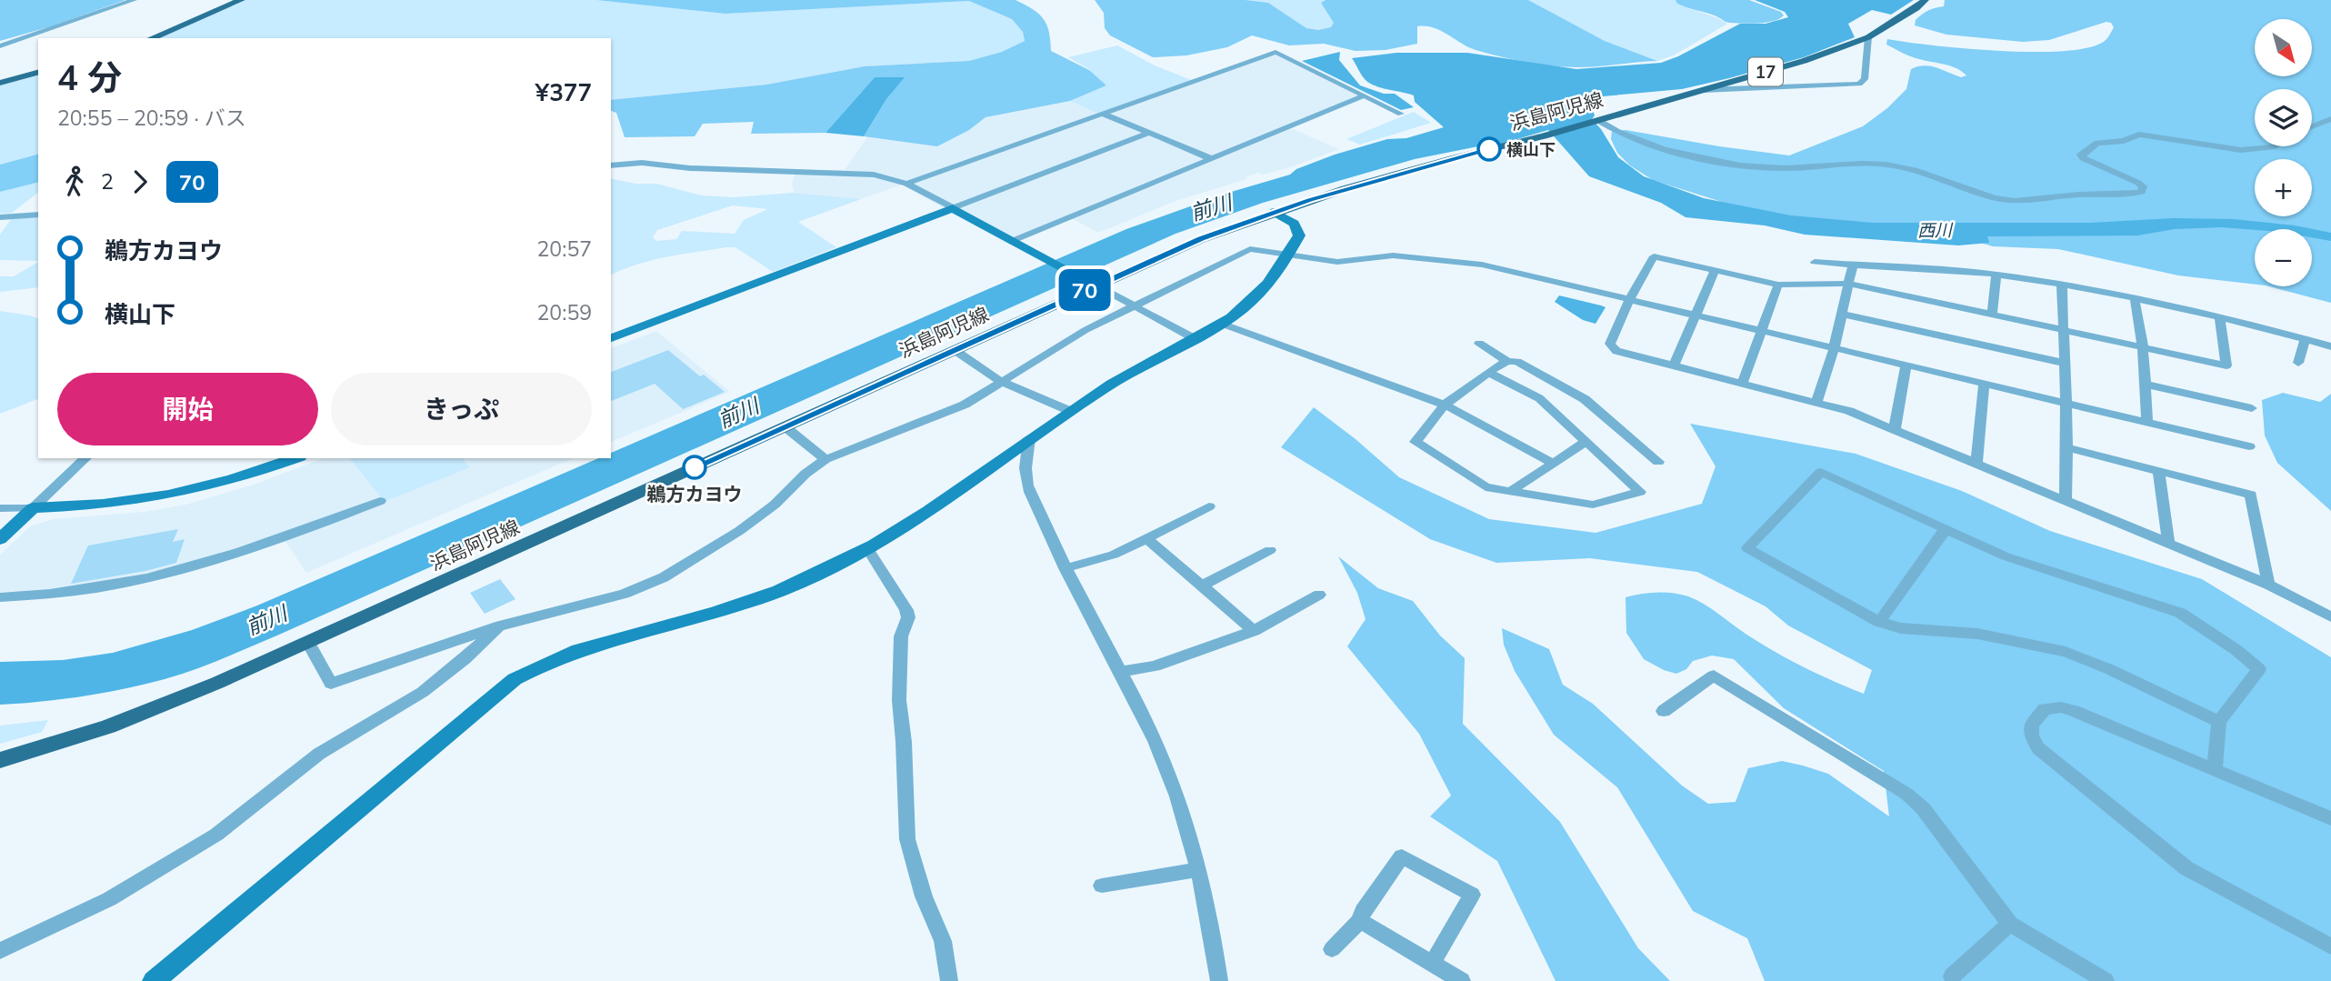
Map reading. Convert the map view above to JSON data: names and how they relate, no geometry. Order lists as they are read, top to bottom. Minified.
{"streets":{"main road":["17","浜島阿児線"]},"water":["前川","西川"],"places":["横山下","鵜方カヨウ"],"lines":["bus line 70"],"north":"bottom right","page":{"on_map":"70","map_buttons":["+","−"],"heading":["4 分","20:55 – 20:59 · バス","¥377"],"legs":["2","70"],"list":[{"name":"鵜方カヨウ","value":"20:57"},{"name":"横山下","value":"20:59"}],"buttons":["開始","きっぷ"]}}
